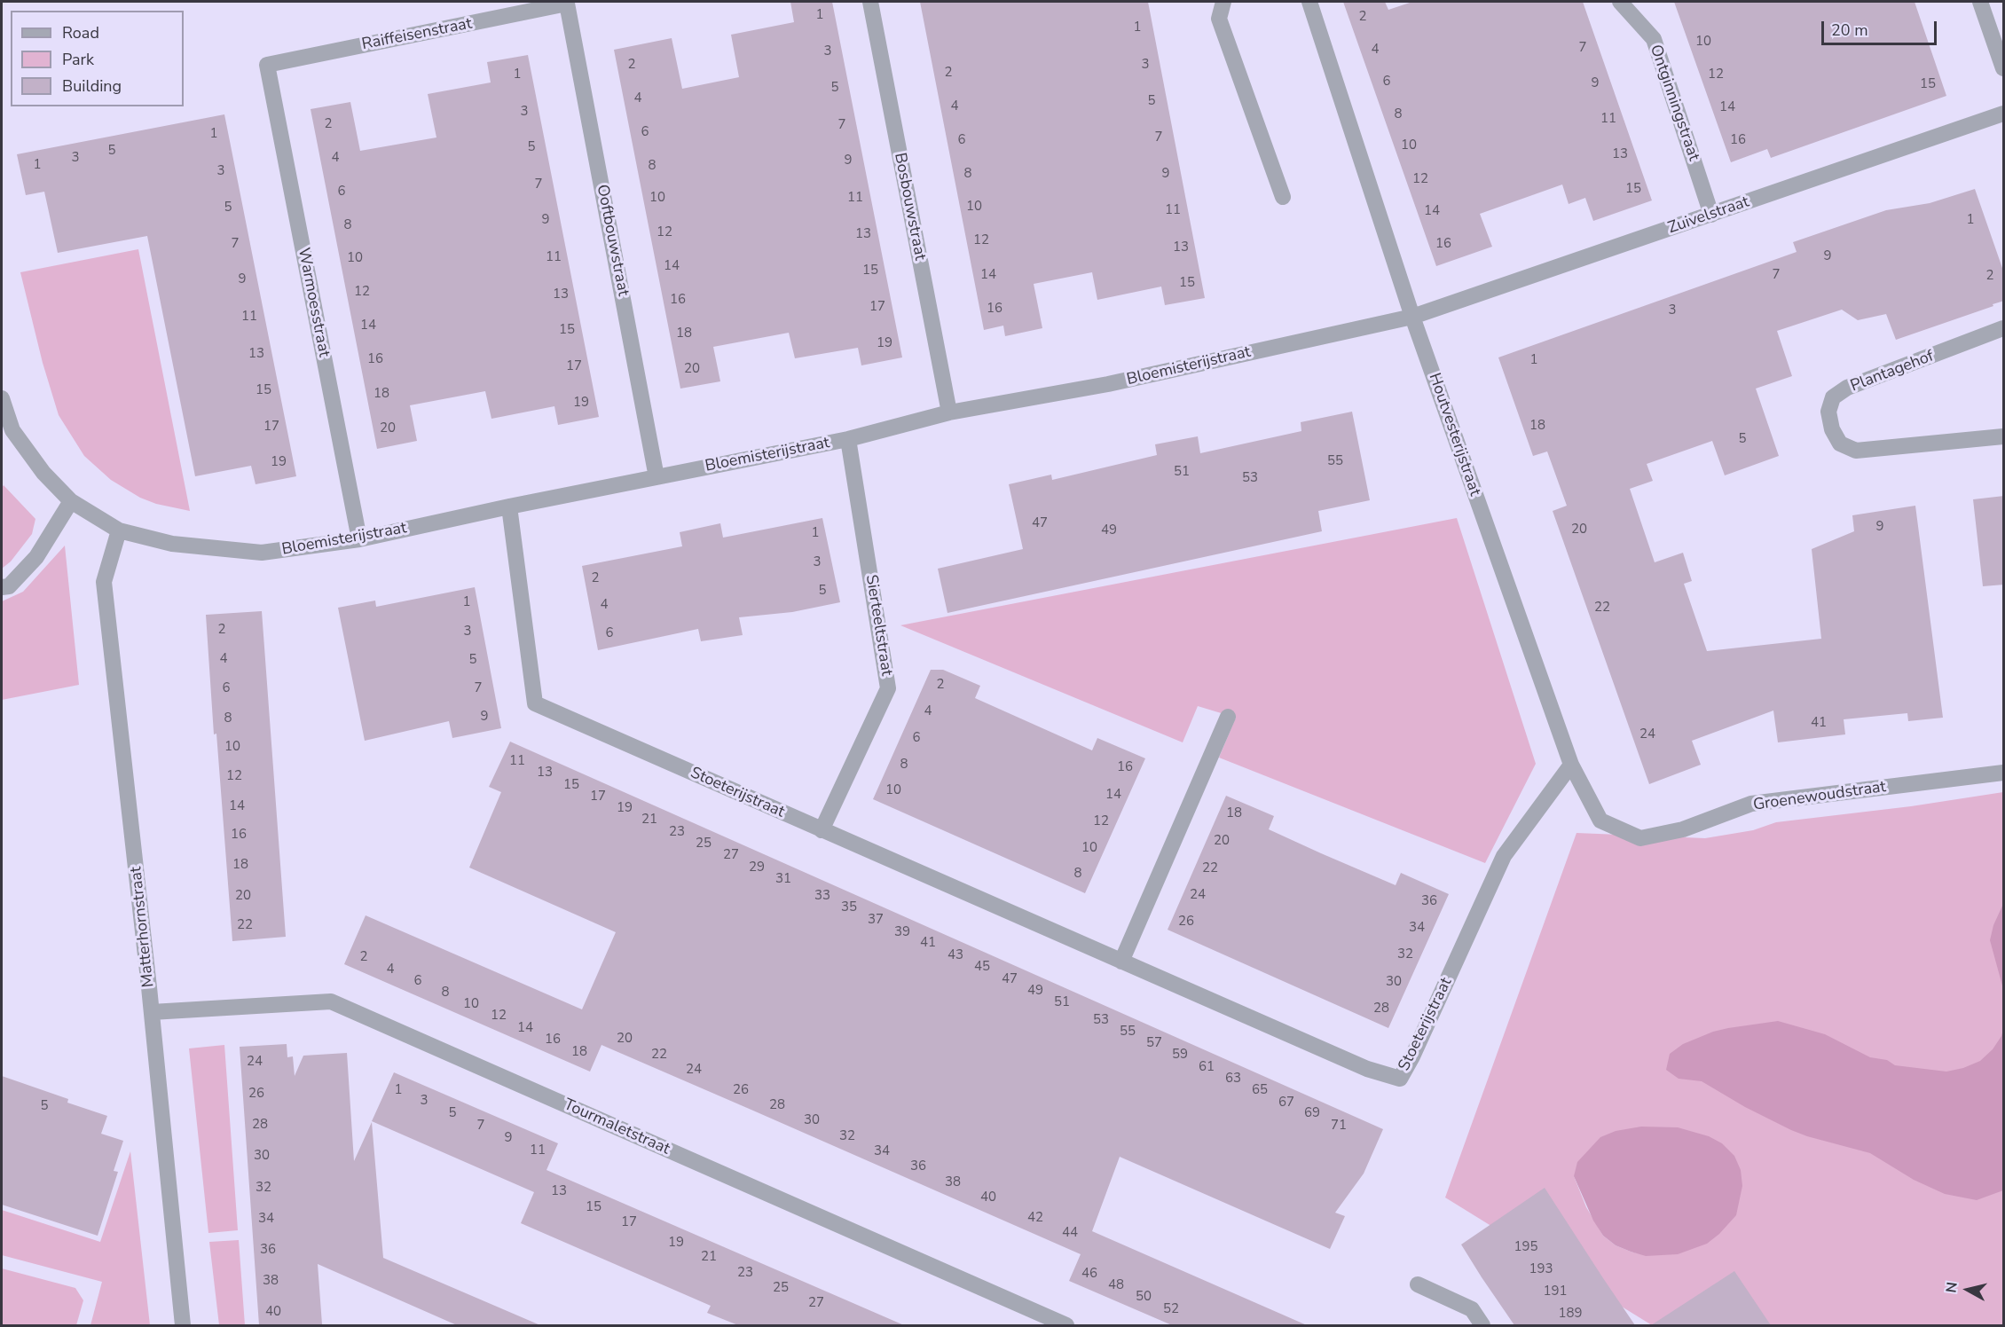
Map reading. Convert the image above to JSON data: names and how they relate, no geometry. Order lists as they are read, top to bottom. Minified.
{"streets":{"street":["Raiffeisenstraat","Ontginningstraat","Bosbouwstraat","Zuivelstraat","Ooftbouwstraat","Warmoesstraat","Bloemisterijstraat","Plantagehof","Houtvesterijstraat","Sierteeltstraat","Stoeterijstraat","Groenewoudstraat","Matterhornstraat","Tourmaletstraat"]},"crossings":[["Raiffeisenstraat","Ooftbouwstraat"],["Raiffeisenstraat","Warmoesstraat"],["Ontginningstraat","Zuivelstraat"],["Bosbouwstraat","Bloemisterijstraat"],["Zuivelstraat","Bloemisterijstraat"],["Zuivelstraat","Houtvesterijstraat"],["Ooftbouwstraat","Bloemisterijstraat"],["Warmoesstraat","Bloemisterijstraat"],["Bloemisterijstraat","Houtvesterijstraat"],["Bloemisterijstraat","Sierteeltstraat"],["Bloemisterijstraat","Stoeterijstraat"],["Bloemisterijstraat","Matterhornstraat"],["Houtvesterijstraat","Stoeterijstraat"],["Houtvesterijstraat","Groenewoudstraat"],["Sierteeltstraat","Stoeterijstraat"],["Matterhornstraat","Tourmaletstraat"]],"house_numbers":["1","2","1","10","7","4","3","2","3","2","1","12","6","9","15","5","4","5","4","14","3","8","11","2","7","6","1","7","6","16","10","5","5","13","3","4","9","1","8","3","8","9","12","7","15","6","10","11","10","5","11","14","9","1","8","12","13","12","7","16","13","9","11","10","14","15","14","7","2","9","15","12","13","16","17","16","3","11","14","15","18","19","13","16","1","17","20","15","18","19","18","17","20","5","55","19","51","53","47","9","20","49","1","3","2","5","1","4","22","2","3","6","4","5","2","6","7","4","9","8","41","24","6","10","11","8","16","13","12","15","10","14","17","14","19","18","21","12","23","16","20","25","10","27","18","29","22","8","31","24","20","33","36","35","37","26","22","34","39","41","32","43","2","45","4","47","6","30","49","8","51","10","28","12","53","14","55","20","16","57","18","22","59","24","61","24","63","1","26","65","26","3","67","28","5","5","69","30","28","7","71","32","9","11","34","30","36","38","32","13","40","15","42","34","17","44","19","195","36","21","193","23","46","38","48","25","191","50","27","52","40","189"],"legend":["Road","Park","Building"],"scale_bar":"20 m","north":"left"}
